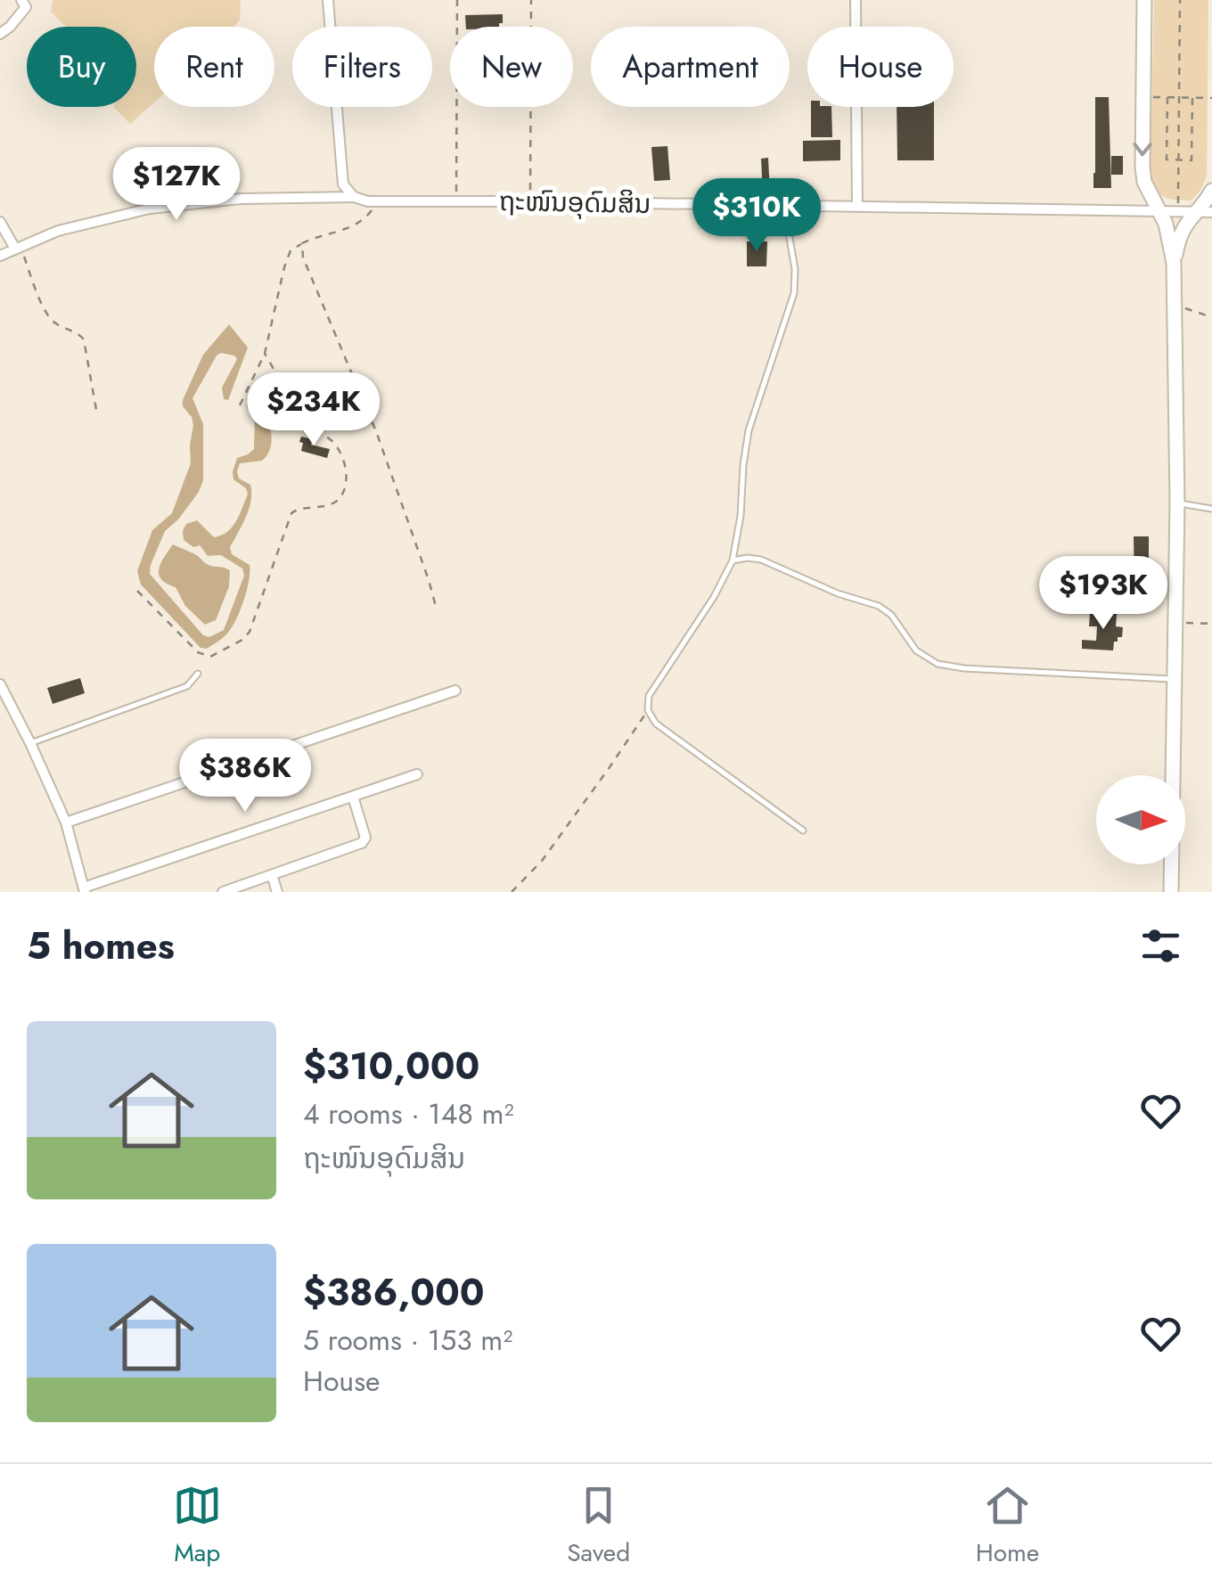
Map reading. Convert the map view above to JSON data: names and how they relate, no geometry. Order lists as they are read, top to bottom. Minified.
{"streets":{"street":["ຖະໜົນອຸດົມສິນ"]},"north":"right","page":{"chip":["Buy","Rent","Filters","New","Apartment","House"],"price":["$127K","$310K","$234K","$193K","$386K"],"heading":"5 homes","list":[{"name":"$310,000","note":"4 rooms · 148 m² · ຖະໜົນອຸດົມສິນ"},{"name":"$386,000","note":"5 rooms · 153 m² · House"}],"tabs":["Map","Saved","Home"]}}
